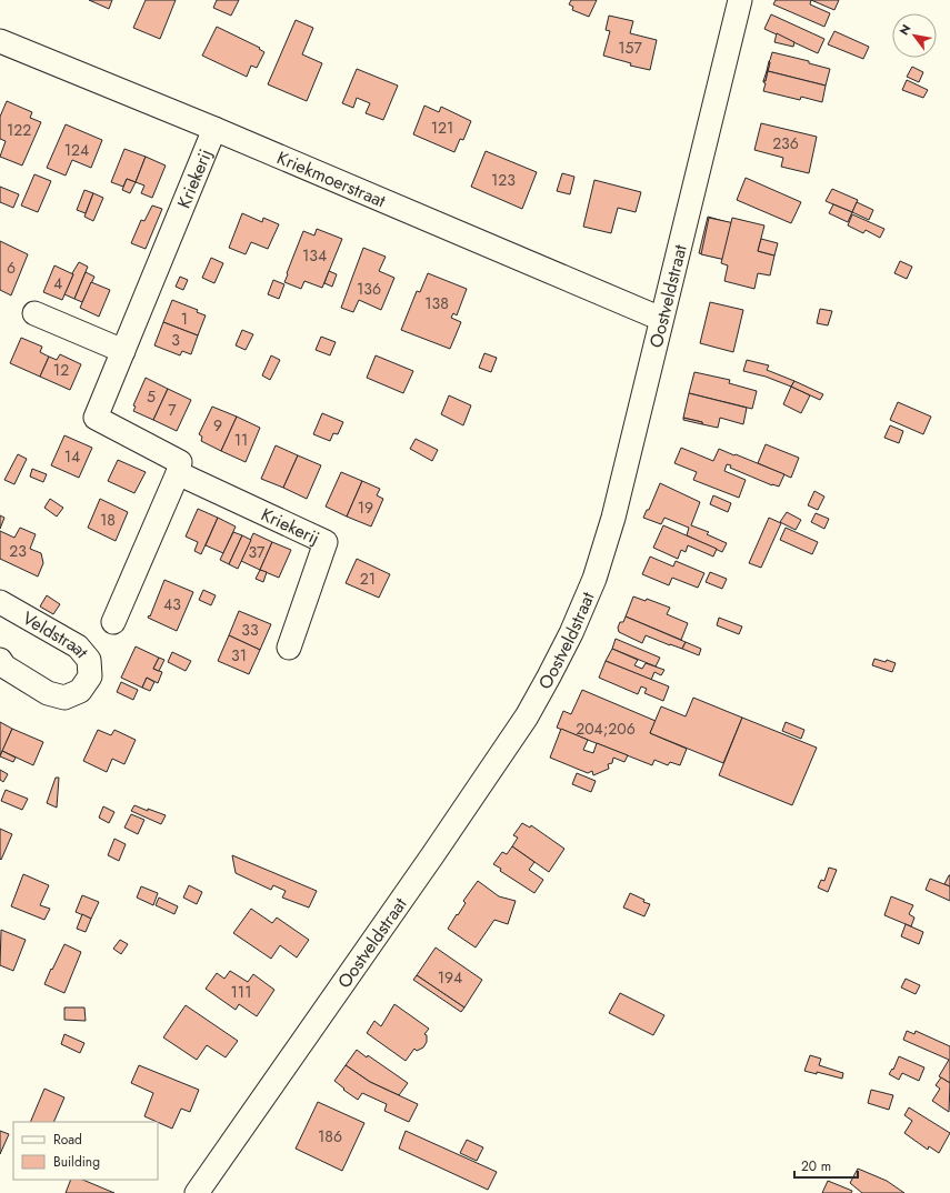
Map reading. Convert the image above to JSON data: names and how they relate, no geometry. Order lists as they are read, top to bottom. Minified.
{"streets":{"street":["Kriekerij","Kriekmoerstraat","Oostveldstraat","Veldstraat"]},"crossings":[["Kriekerij","Kriekmoerstraat"],["Kriekmoerstraat","Oostveldstraat"]],"house_numbers":["157","121","122","236","124","123","134","6","4","136","138","1","3","12","5","7","9","11","14","19","18","23","37","21","43","33","31","204;206","194","111","186"],"legend":["Road","Building"],"scale_bar":"20 m","north":"top left"}
